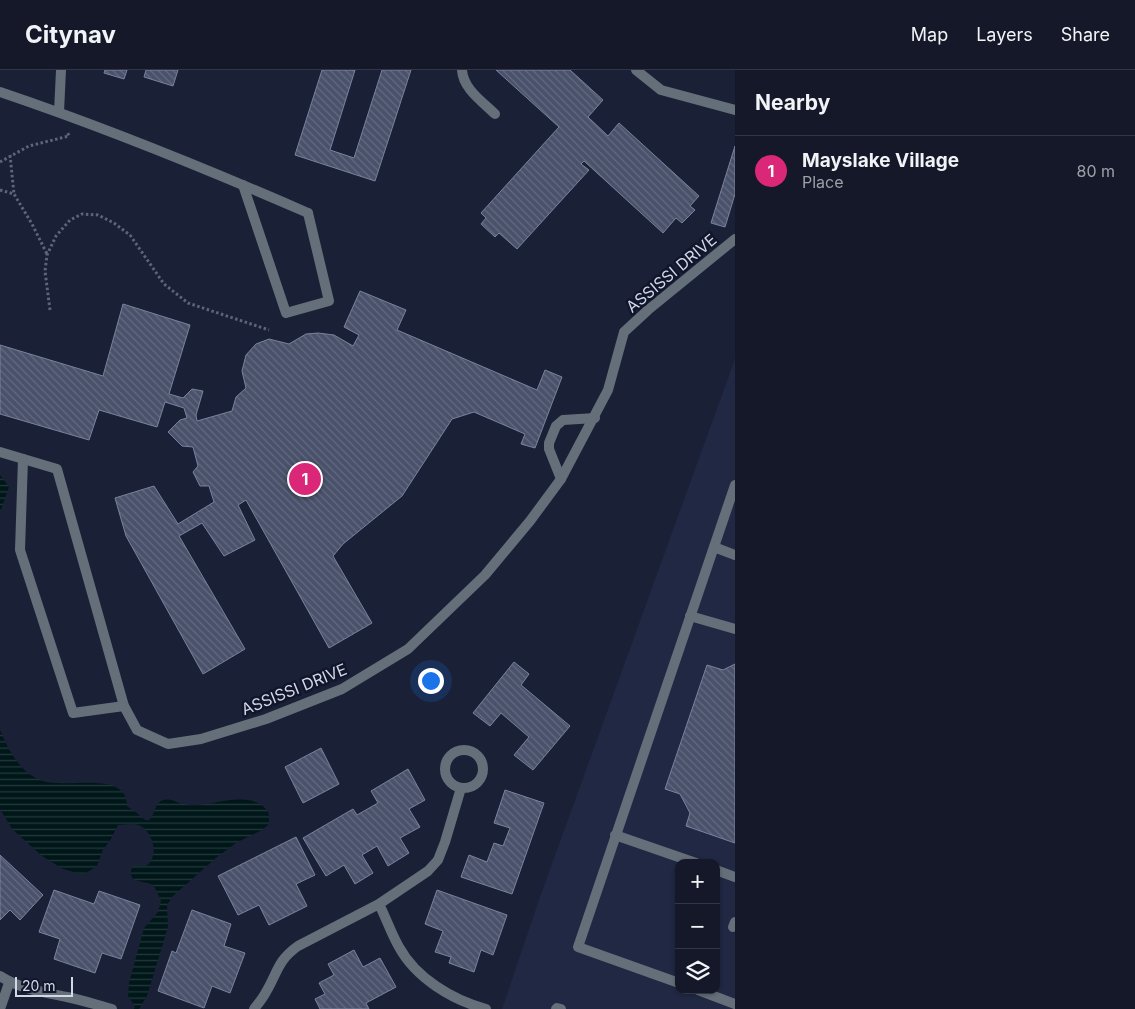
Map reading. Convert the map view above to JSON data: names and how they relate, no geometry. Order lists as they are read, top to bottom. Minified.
{"streets":{"street":["ASSISSI DRIVE"]},"scale_bar":"20 m","page":{"header":"Citynav","nav":["Map","Layers","Share"],"heading":"Nearby","list":[{"mark":"1","name":"Mayslake Village","note":"Place","value":"80 m"}],"pins":"1","map_buttons":["+","−"],"scale":"20 m"}}
